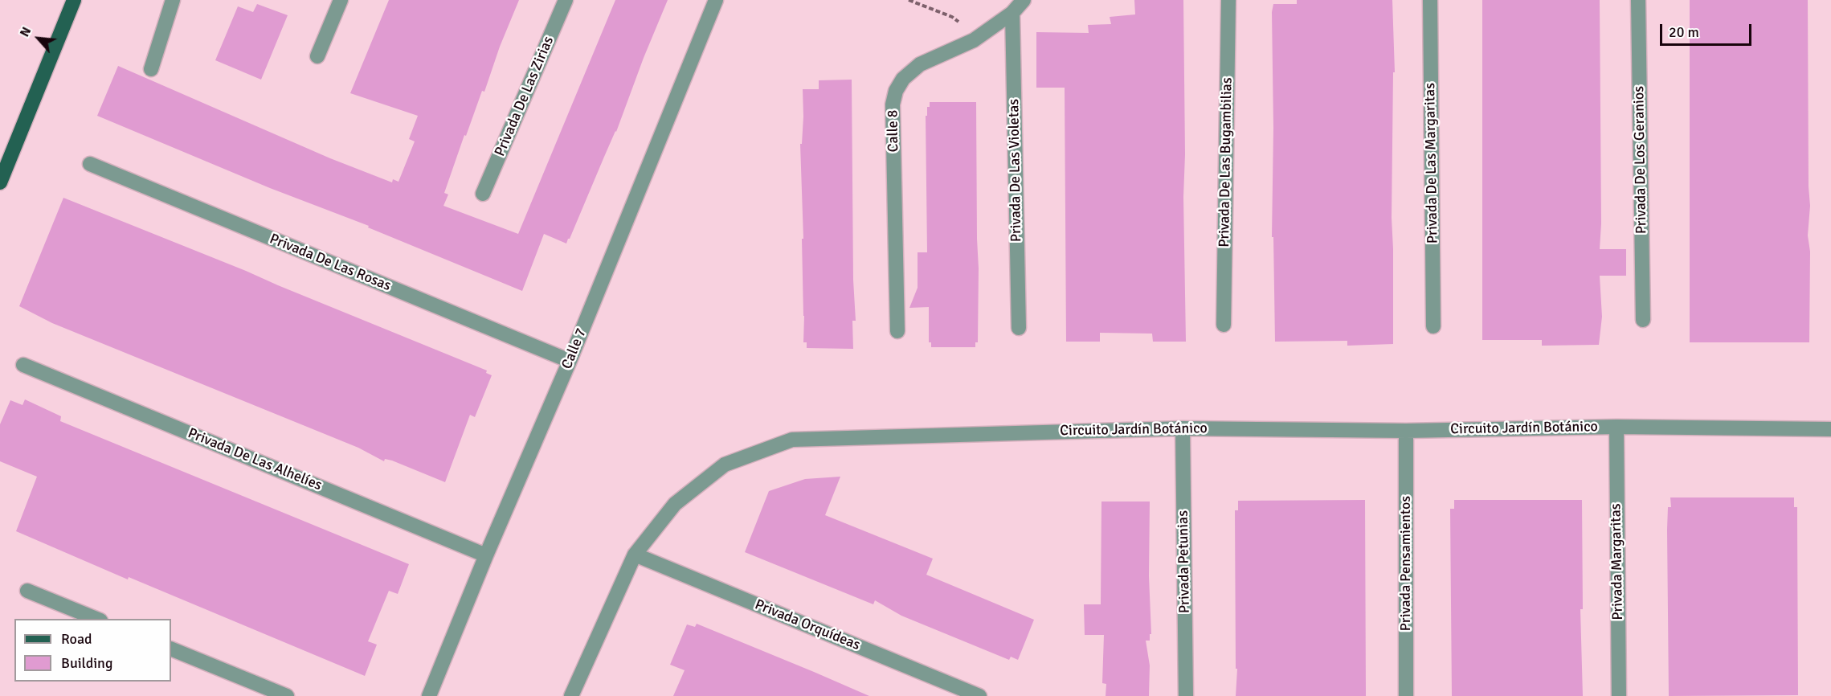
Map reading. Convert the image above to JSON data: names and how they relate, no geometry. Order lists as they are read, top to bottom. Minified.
{"streets":{"street":["Privada De Las Zirias","Calle 8","Privada De Los Geranios","Privada De Las Bugambilias","Privada De Las Margaritas","Privada De Las Violetas","Privada De Las Rosas","Calle 7","Circuito Jardín Botánico","Privada De Las Alhelíes","Privada Petunias","Privada Margaritas","Privada Pensamientos","Privada Orquídeas"]},"crossings":[["Calle 8","Privada De Las Violetas"],["Privada De Las Rosas","Calle 7"],["Calle 7","Privada De Las Alhelíes"],["Circuito Jardín Botánico","Privada Petunias"],["Circuito Jardín Botánico","Privada Margaritas"],["Circuito Jardín Botánico","Privada Pensamientos"],["Circuito Jardín Botánico","Privada Orquídeas"]],"legend":["Road","Building"],"scale_bar":"20 m","north":"top left"}
